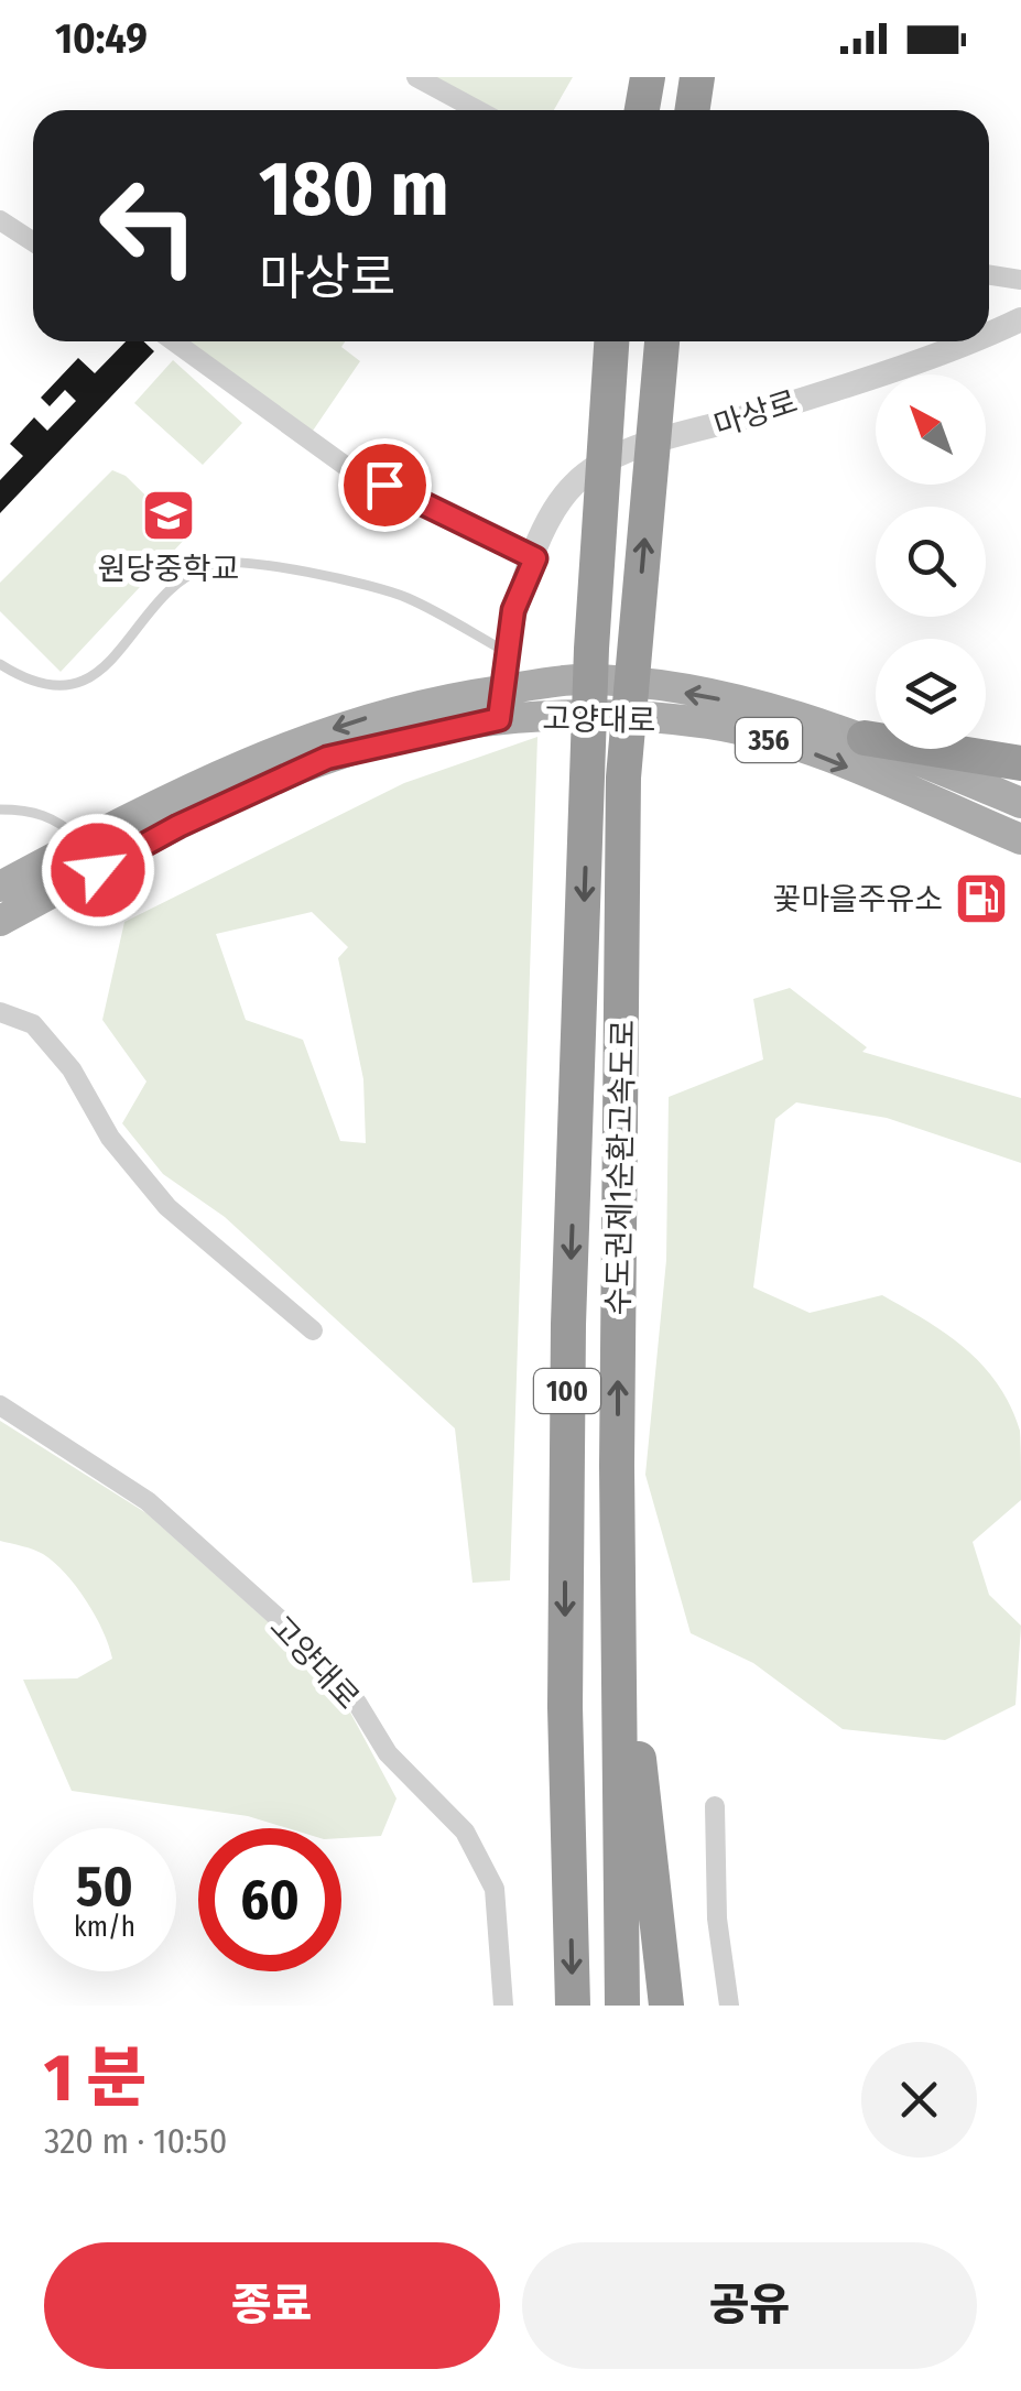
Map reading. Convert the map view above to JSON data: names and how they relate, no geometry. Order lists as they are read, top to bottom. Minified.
{"streets":{"highway":["수도권제1순환고속도로","100"],"main road":["고양대로","356"],"street":["마상로"]},"crossings":[["마상로","고양대로"]],"places":{"school or university":["원당중학교"],"fuel station":["꽃마을주유소"]},"north":"top left","page":{"status":"10:49","turn":["180 m","마상로"],"speed":"50 km/h","limit":"60","heading":["1 분","320 m · 10:50"],"buttons":["종료","공유"]}}
